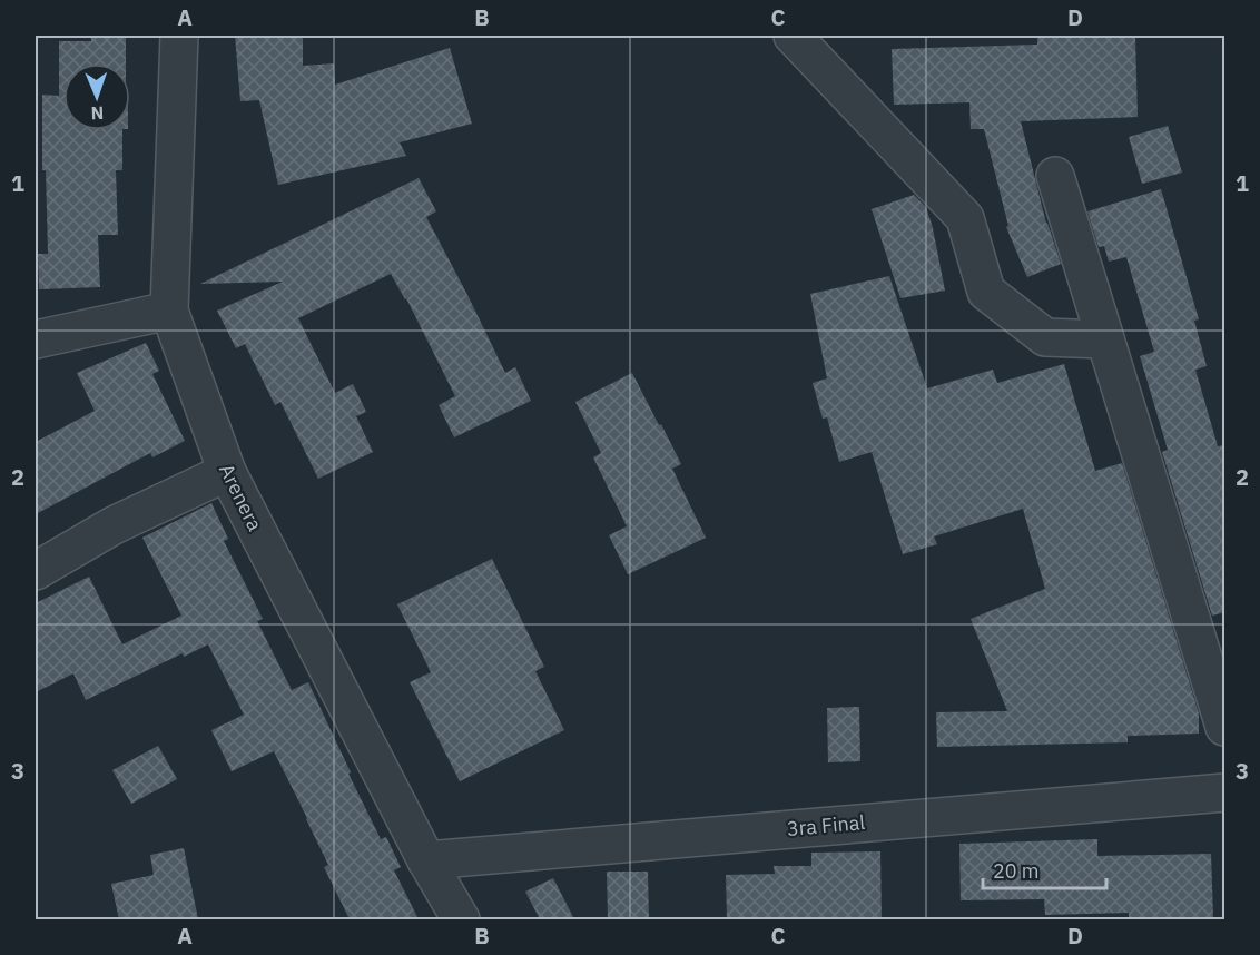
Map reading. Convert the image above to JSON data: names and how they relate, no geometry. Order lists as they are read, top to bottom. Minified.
{"streets":{"street":["Arenera","3ra Final"]},"crossings":[["Arenera","3ra Final"]],"scale_bar":"20 m","north":"bottom","grid":{"columns":["A","B","C","D"],"rows":["1","2","3"]}}
